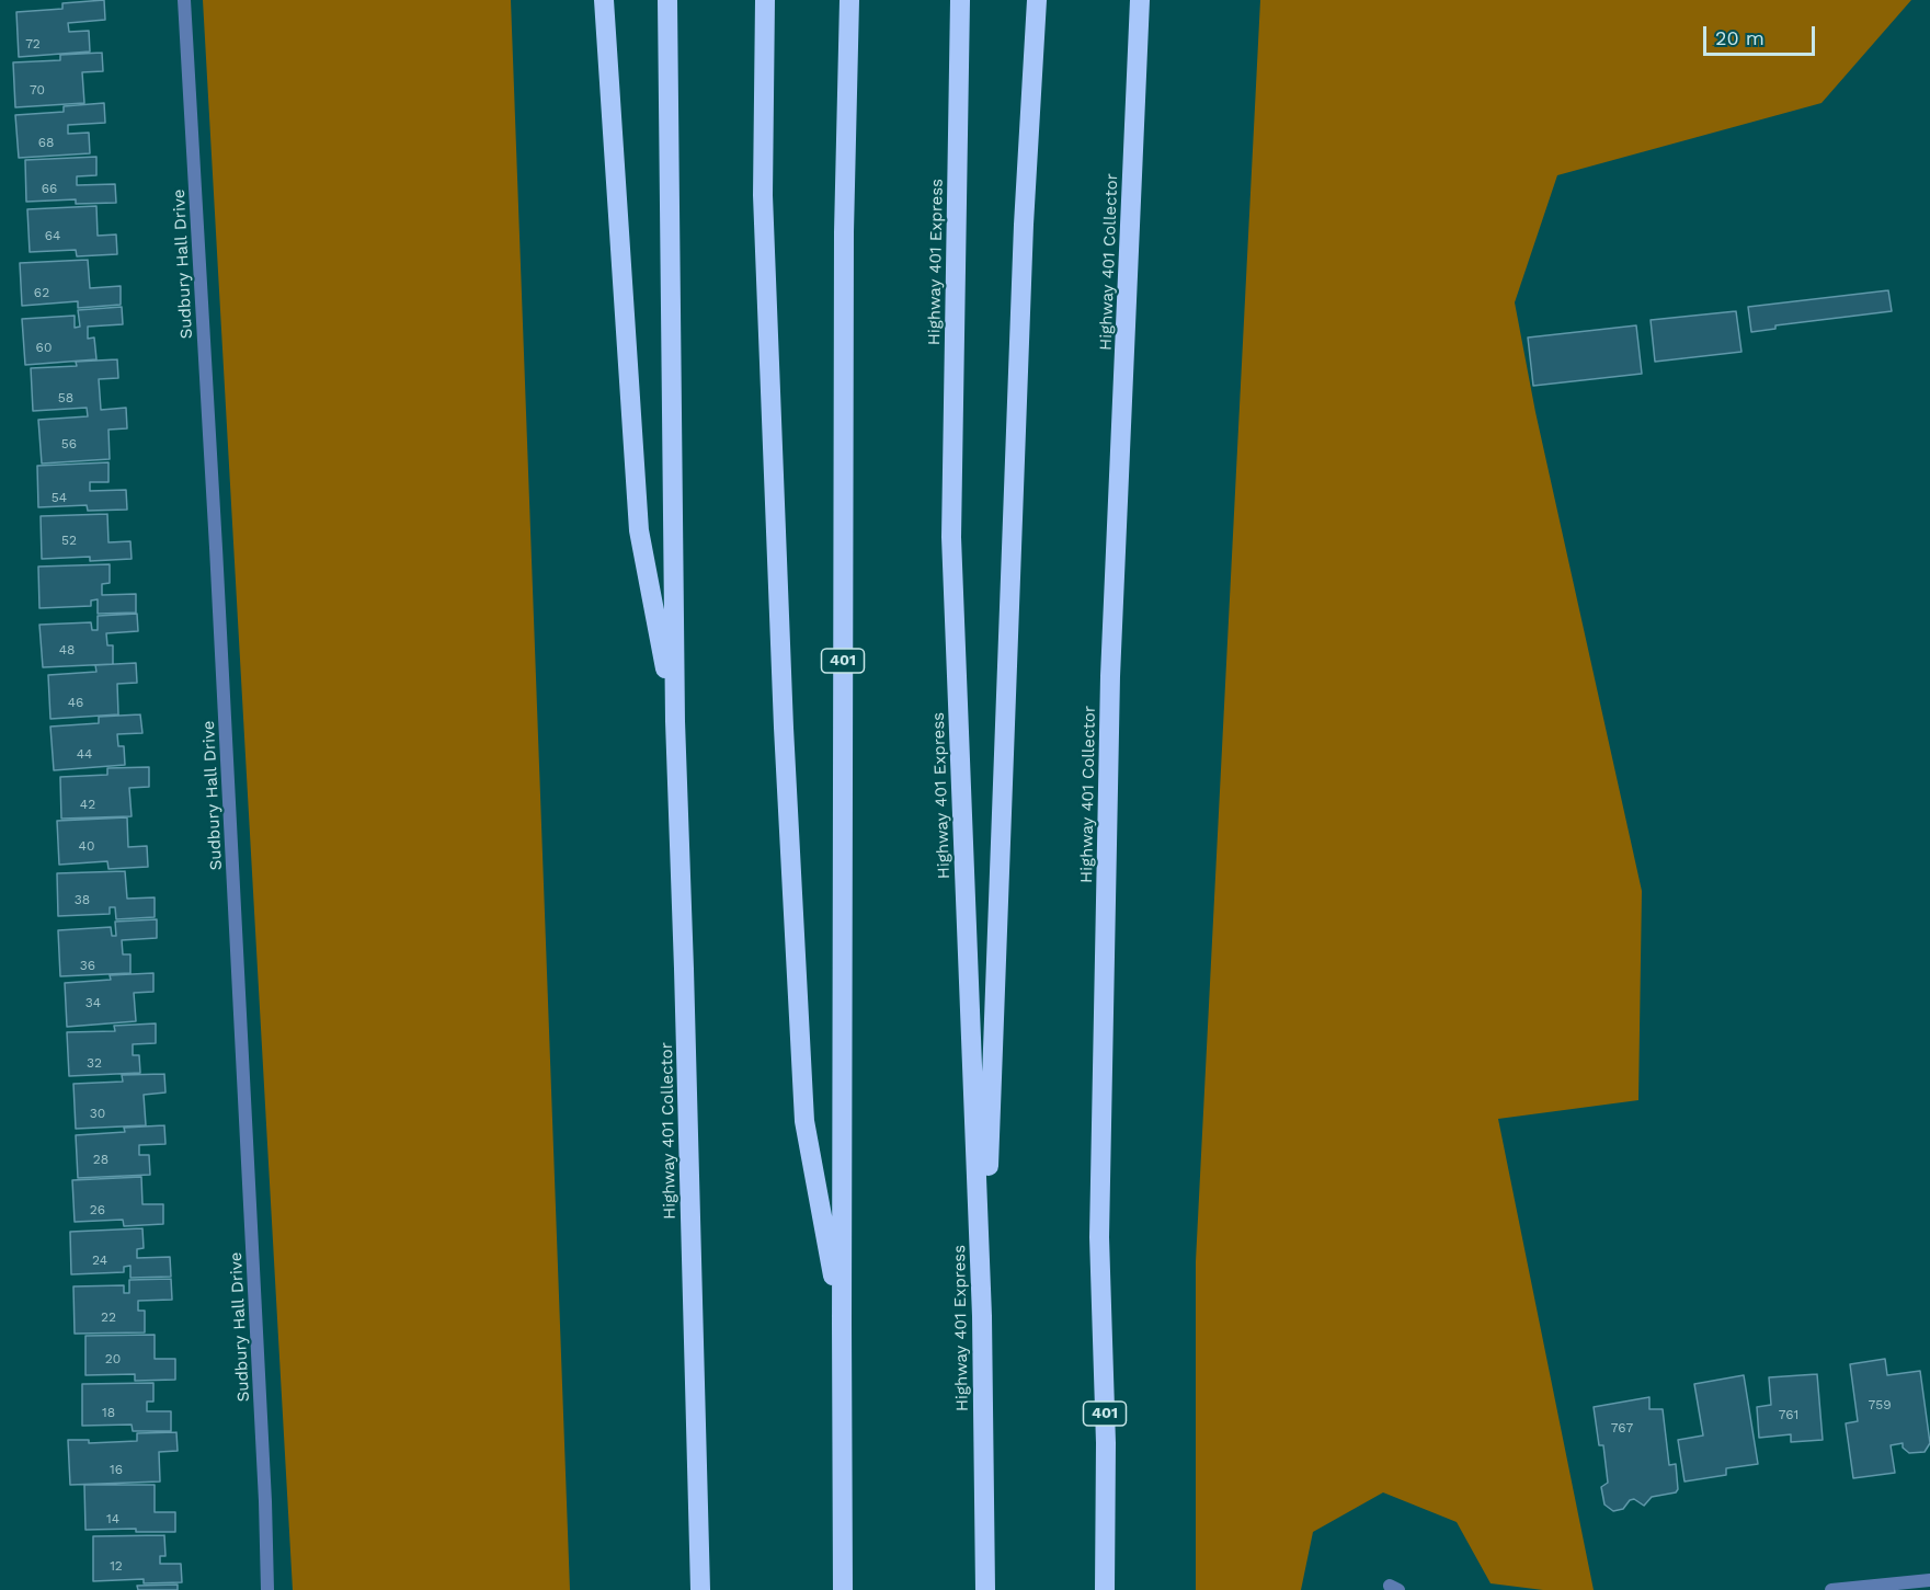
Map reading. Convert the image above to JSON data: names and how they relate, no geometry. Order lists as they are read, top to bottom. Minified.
{"streets":{"highway":["Highway 401 Express","Highway 401 Collector","401"],"street":["Sudbury Hall Drive"]},"house_numbers":["72","70","68","66","64","62","60","58","56","54","52","48","46","44","42","40","38","36","34","32","30","28","26","24","22","20","759","18","761","767","16","14","12"],"scale_bar":"20 m"}
